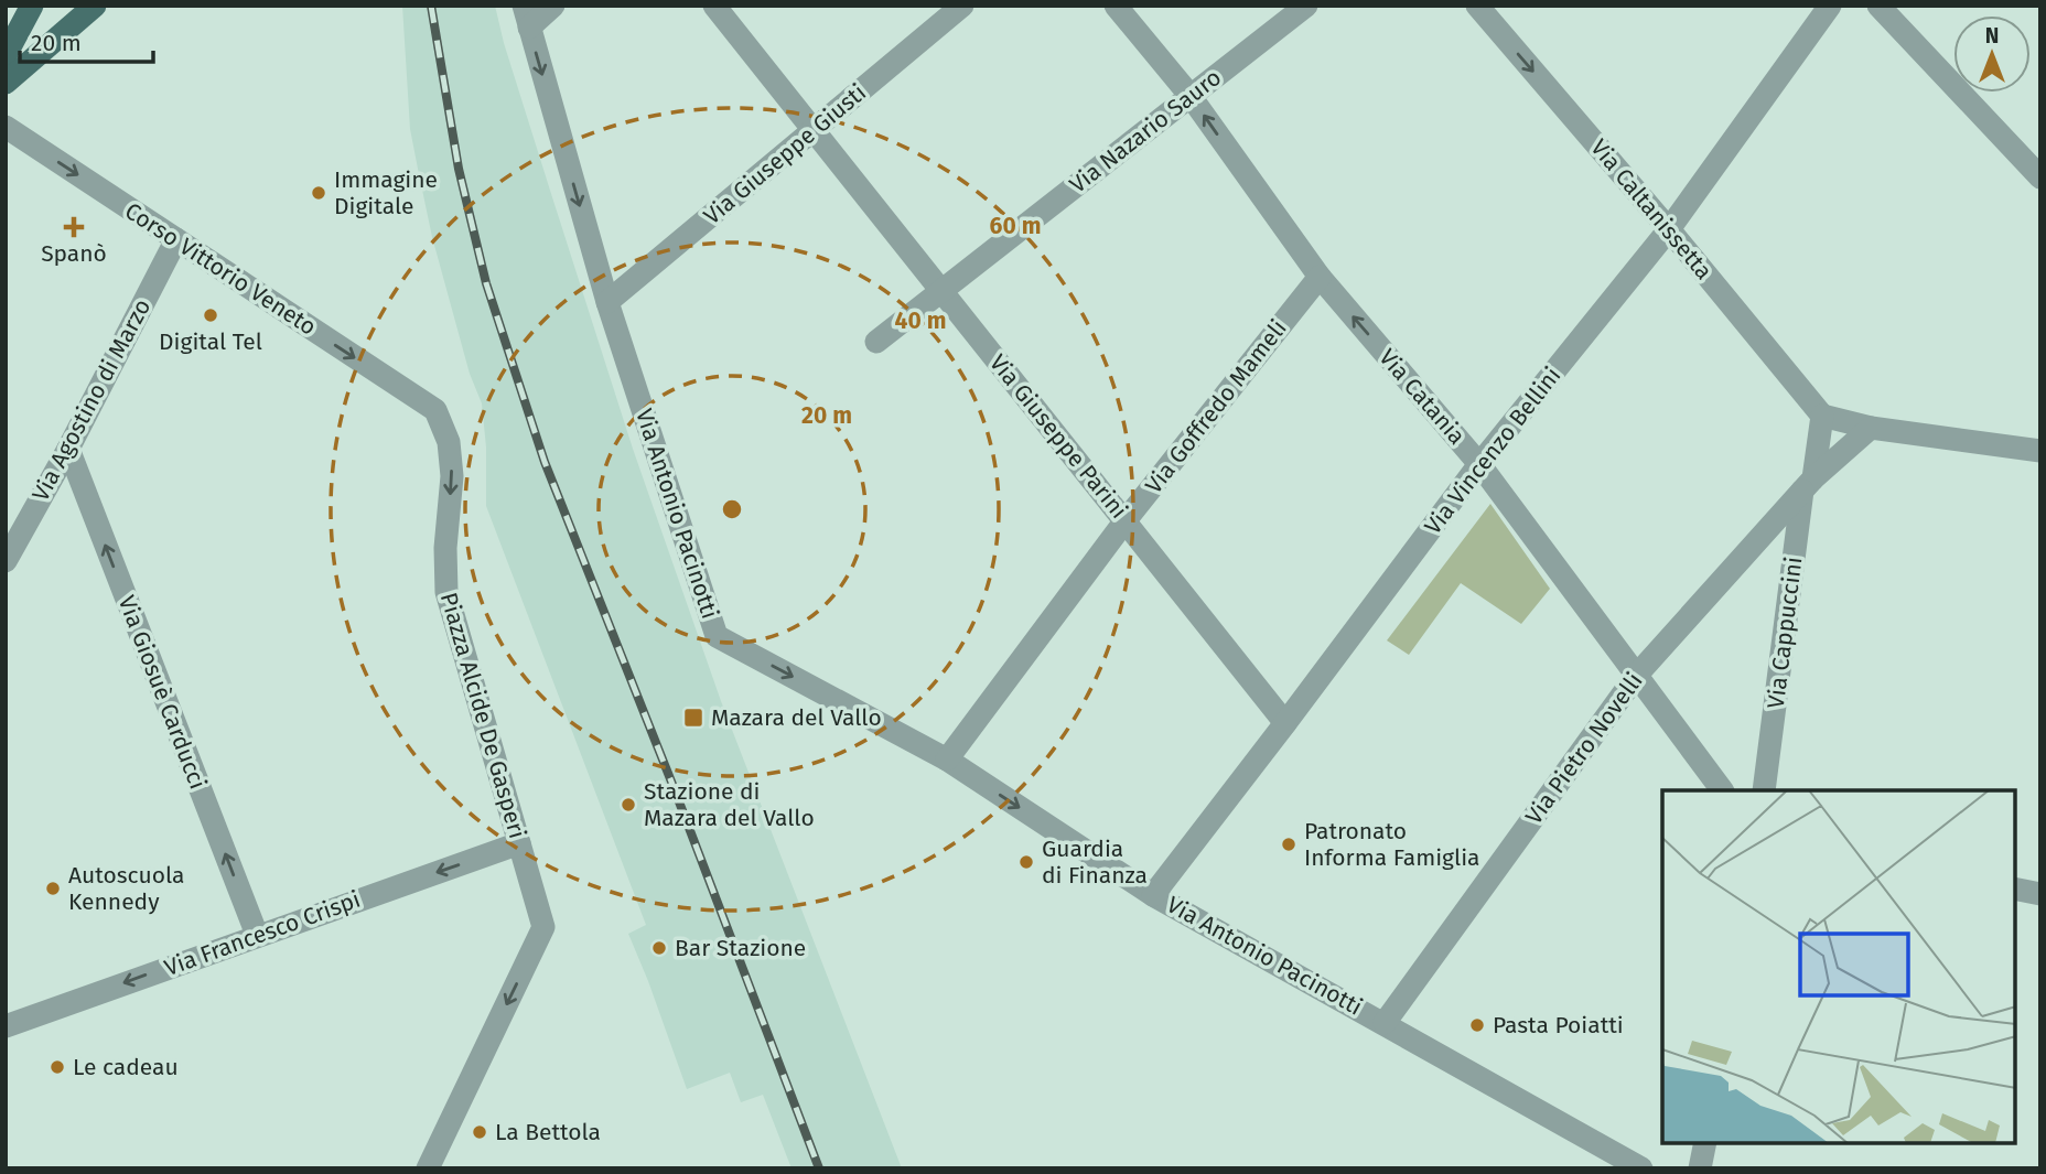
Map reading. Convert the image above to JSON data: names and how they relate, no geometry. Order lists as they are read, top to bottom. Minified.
{"streets":{"street":["Via Nazario Sauro","Via Giuseppe Giusti","Via Caltanissetta","Corso Vittorio Veneto","Via Catania","Via Agostino di Marzo","Via Goffredo Mameli","Via Giuseppe Parini","Via Vincenzo Bellini","Via Antonio Pacinotti","Via Cappuccini","Via Giosuè Carducci","Piazza Alcide De Gasperi","Via Pietro Novelli","Via Francesco Crispi"]},"crossings":[["Via Nazario Sauro","Via Catania"],["Via Nazario Sauro","Via Giuseppe Parini"],["Via Giuseppe Giusti","Via Giuseppe Parini"],["Via Giuseppe Giusti","Via Antonio Pacinotti"],["Via Caltanissetta","Via Vincenzo Bellini"],["Via Caltanissetta","Via Cappuccini"],["Corso Vittorio Veneto","Via Agostino di Marzo"],["Corso Vittorio Veneto","Piazza Alcide De Gasperi"],["Via Catania","Via Goffredo Mameli"],["Via Catania","Via Vincenzo Bellini"],["Via Catania","Via Pietro Novelli"],["Via Agostino di Marzo","Via Giosuè Carducci"],["Via Goffredo Mameli","Via Giuseppe Parini"],["Via Goffredo Mameli","Via Antonio Pacinotti"],["Via Giuseppe Parini","Via Vincenzo Bellini"],["Via Vincenzo Bellini","Via Antonio Pacinotti"],["Via Antonio Pacinotti","Via Pietro Novelli"],["Via Cappuccini","Via Pietro Novelli"],["Via Giosuè Carducci","Via Francesco Crispi"],["Piazza Alcide De Gasperi","Via Francesco Crispi"]],"one_way":["Via Caltanissetta","Corso Vittorio Veneto","Via Catania","Via Antonio Pacinotti","Via Giosuè Carducci","Piazza Alcide De Gasperi","Via Francesco Crispi"],"places":{"other":["Immagine Digitale","Digital Tel","Stazione di Mazara del Vallo","Patronato Informa Famiglia","Guardia di Finanza","Autoscuola Kennedy","Bar Stazione","Pasta Poiatti","Le cadeau","La Bettola"],"health":["Spanò"],"transit":["Mazara del Vallo"]},"scale_bar":"20 m","north":"top","rings":["60 m","40 m","20 m"]}
